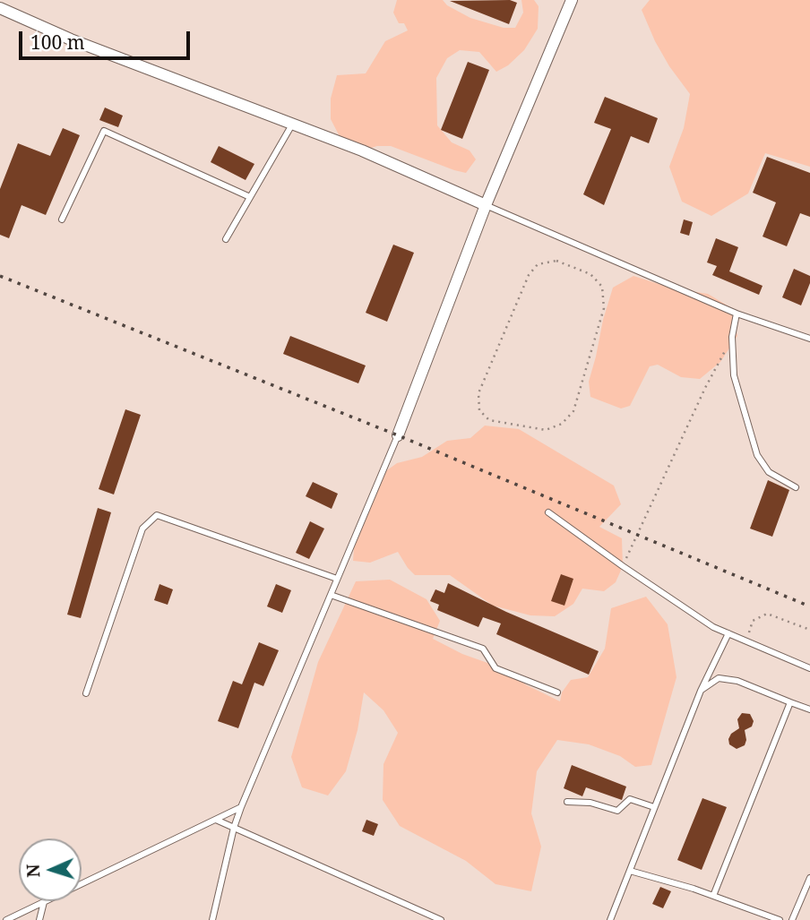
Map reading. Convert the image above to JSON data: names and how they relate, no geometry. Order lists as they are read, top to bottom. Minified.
{"scale_bar":"100 m","north":"left"}
